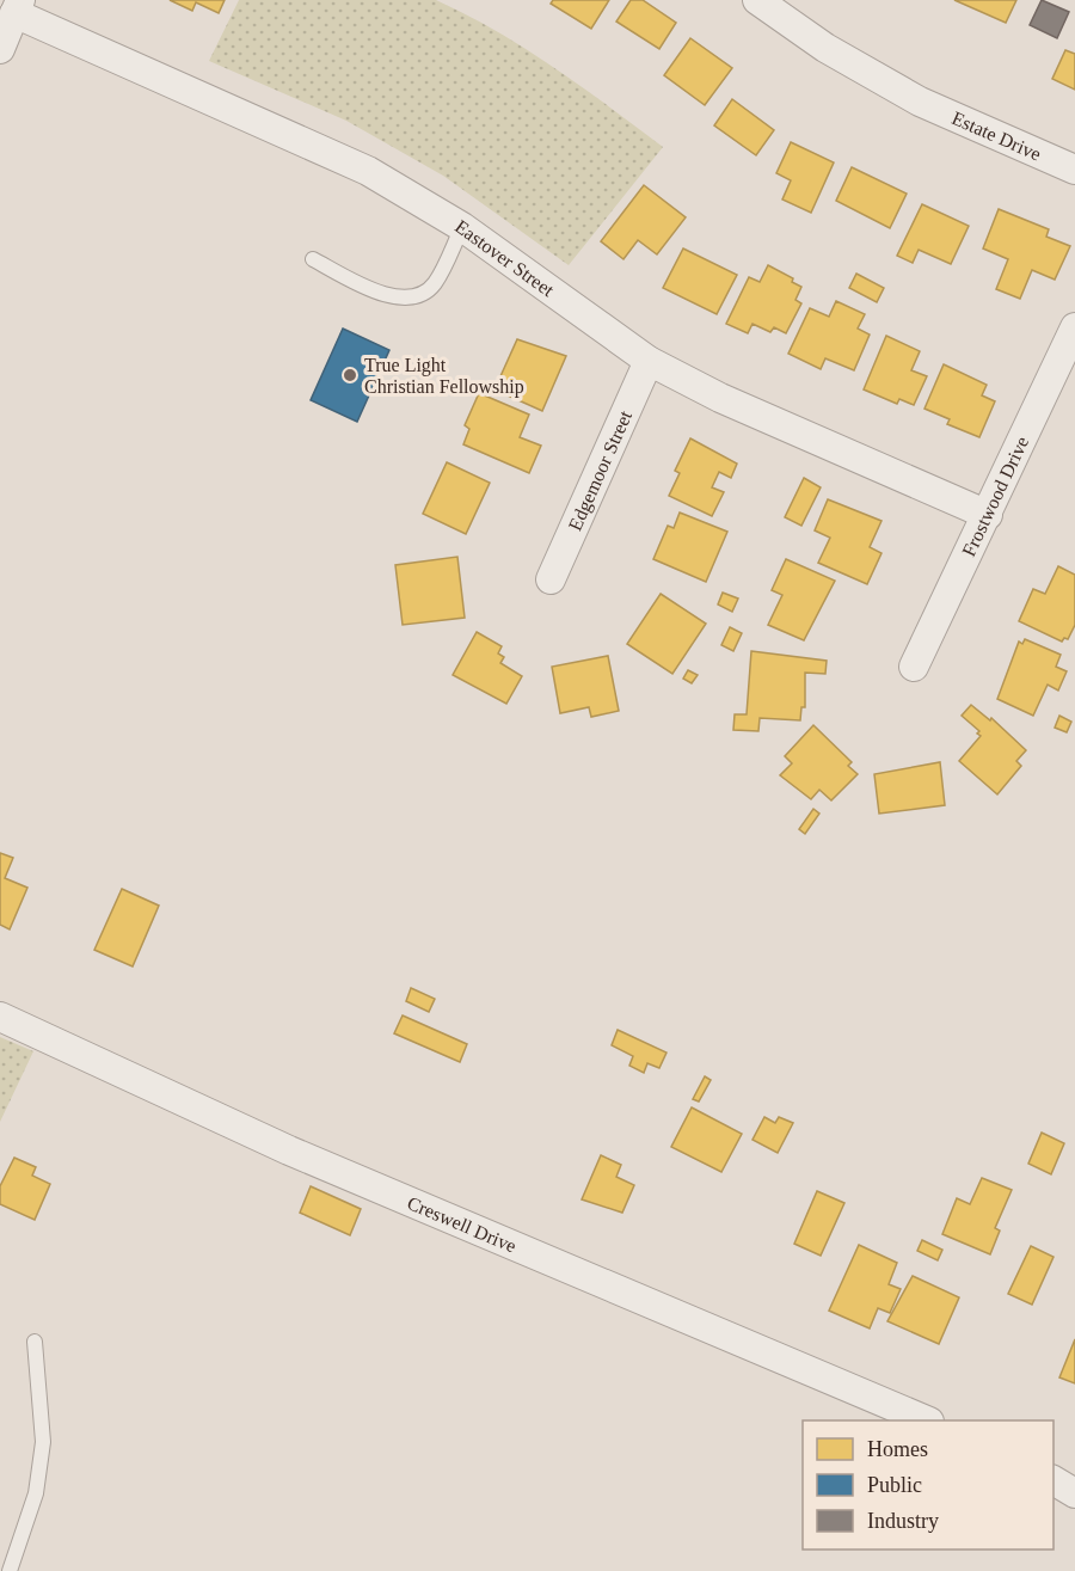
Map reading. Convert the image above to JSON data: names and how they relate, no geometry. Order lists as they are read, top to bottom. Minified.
{"streets":{"street":["Estate Drive","Eastover Street","Edgemoor Street","Frostwood Drive","Creswell Drive"]},"crossings":[["Eastover Street","Edgemoor Street"],["Eastover Street","Frostwood Drive"]],"places":["True Light Christian Fellowship"],"legend":["Homes","Public","Industry"]}
